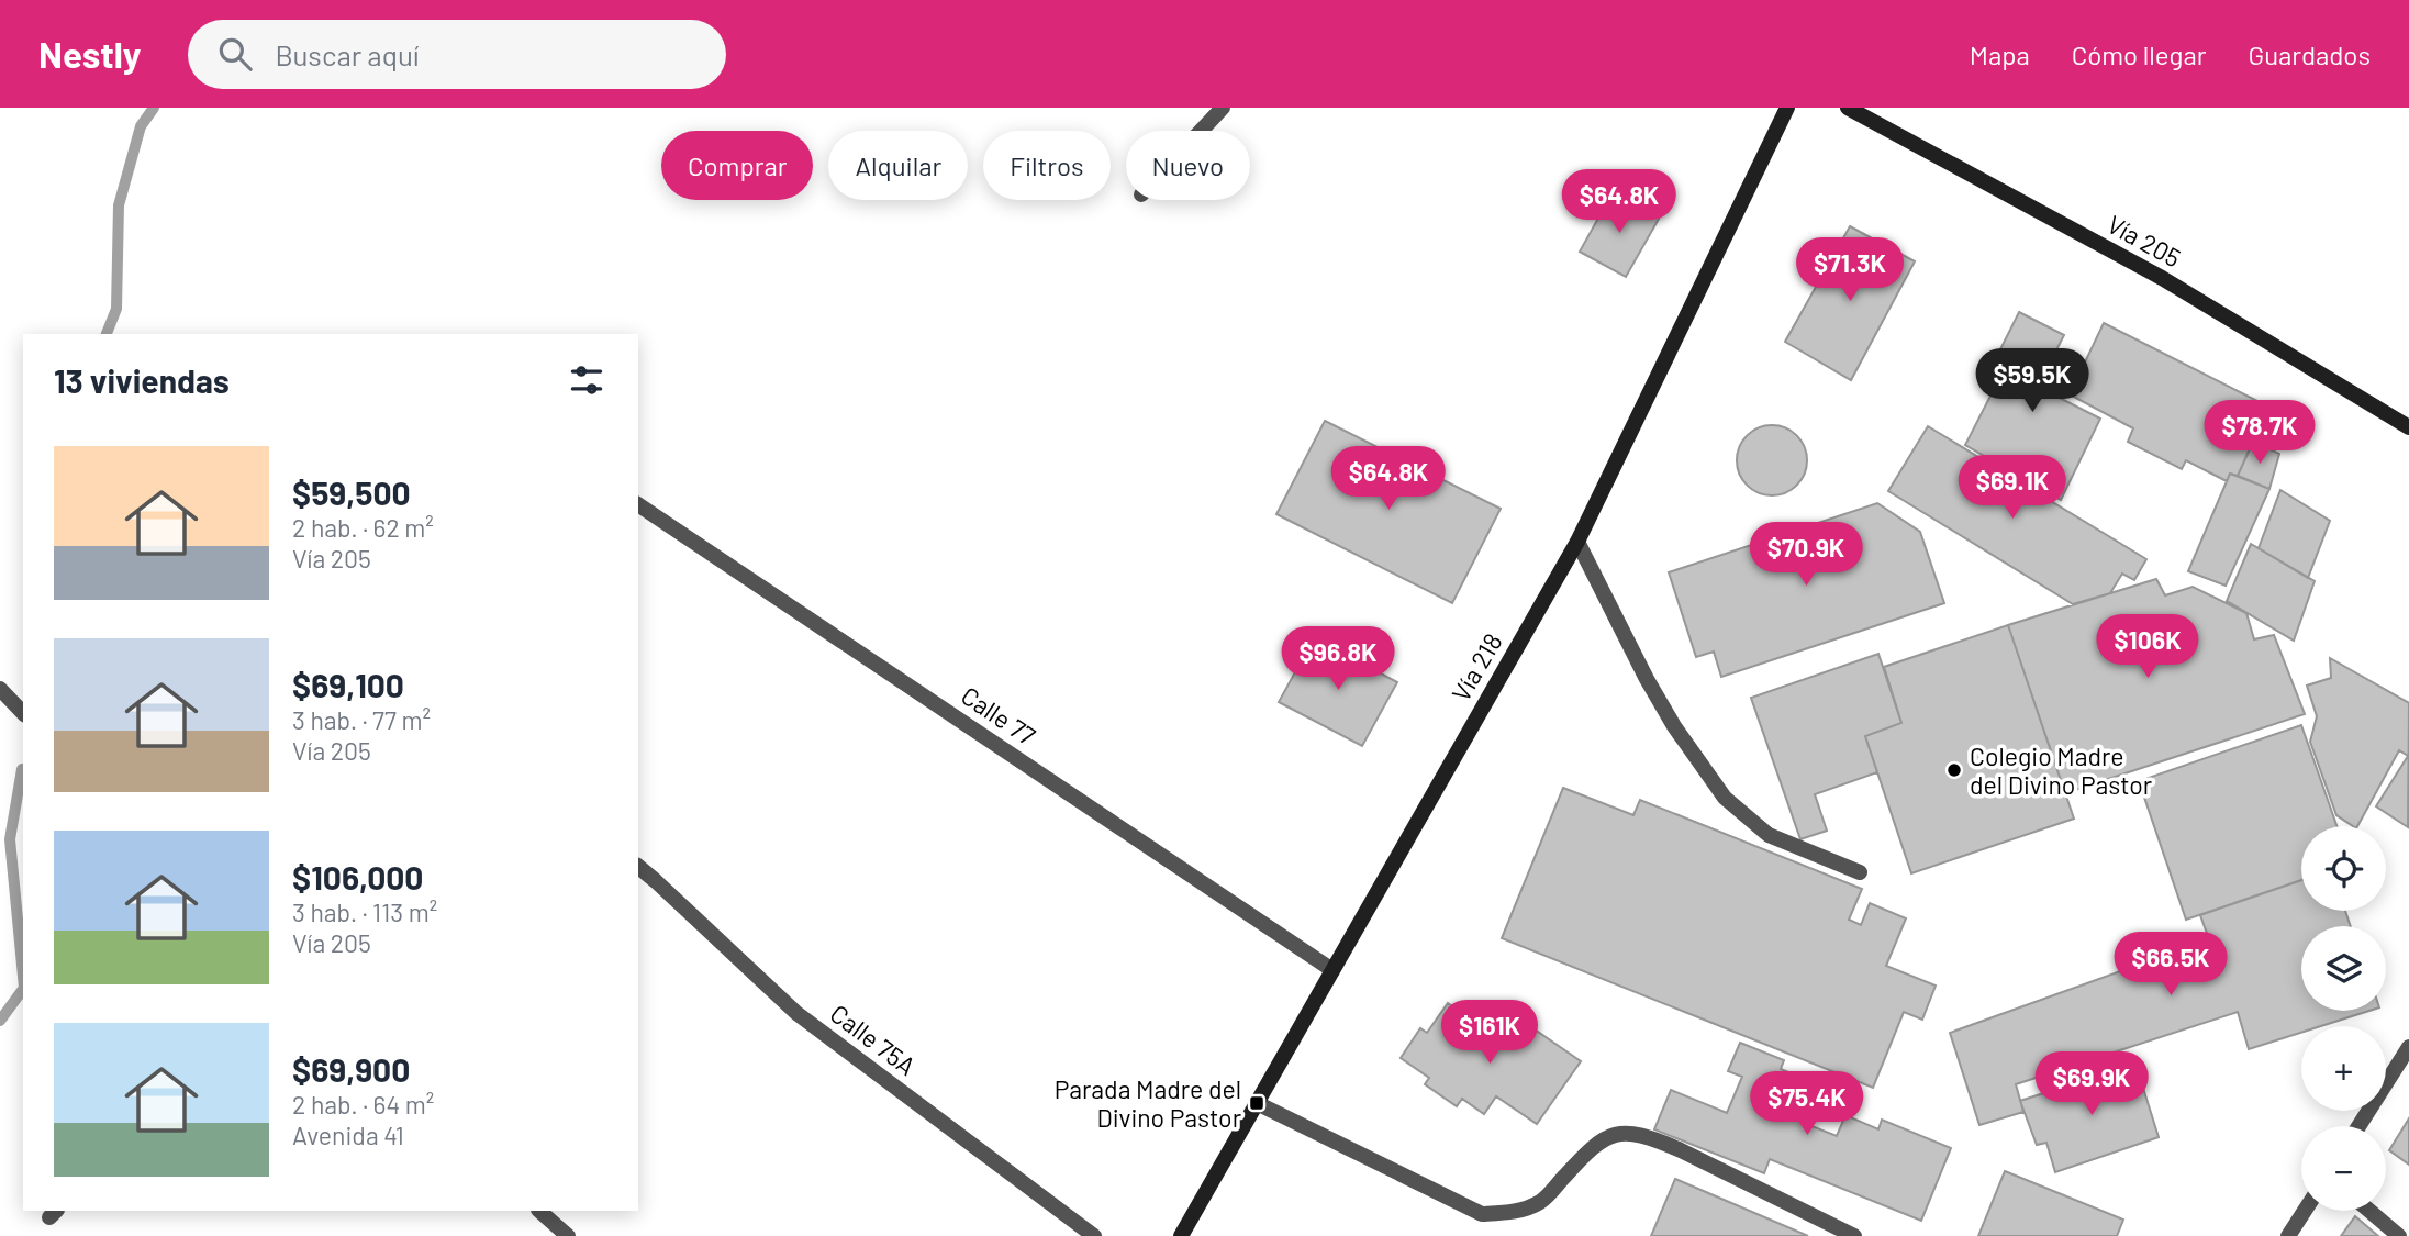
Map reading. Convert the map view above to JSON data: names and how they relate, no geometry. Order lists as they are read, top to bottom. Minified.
{"streets":{"main road":["Vía 205","Vía 218"],"street":["Calle 77","Calle 75A"]},"crossings":[["Vía 218","Calle 77"]],"places":{"other":["Colegio Madre del Divino Pastor"],"transit":["Parada Madre del Divino Pastor"]},"page":{"header":"Nestly","search":"Buscar aquí","nav":["Mapa","Cómo llegar","Guardados"],"chip":["Comprar","Alquilar","Filtros","Nuevo"],"price":["$64.8K","$71.3K","$59.5K","$78.7K","$64.8K","$69.1K","$70.9K","$106K","$96.8K","$66.5K","$161K","$69.9K","$75.4K"],"heading":"13 viviendas","list":[{"name":"$59,500","note":"2 hab. · 62 m² · Vía 205"},{"name":"$69,100","note":"3 hab. · 77 m² · Vía 205"},{"name":"$106,000","note":"3 hab. · 113 m² · Vía 205"},{"name":"$69,900","note":"2 hab. · 64 m² · Avenida 41"}],"map_buttons":["+","−"]}}
